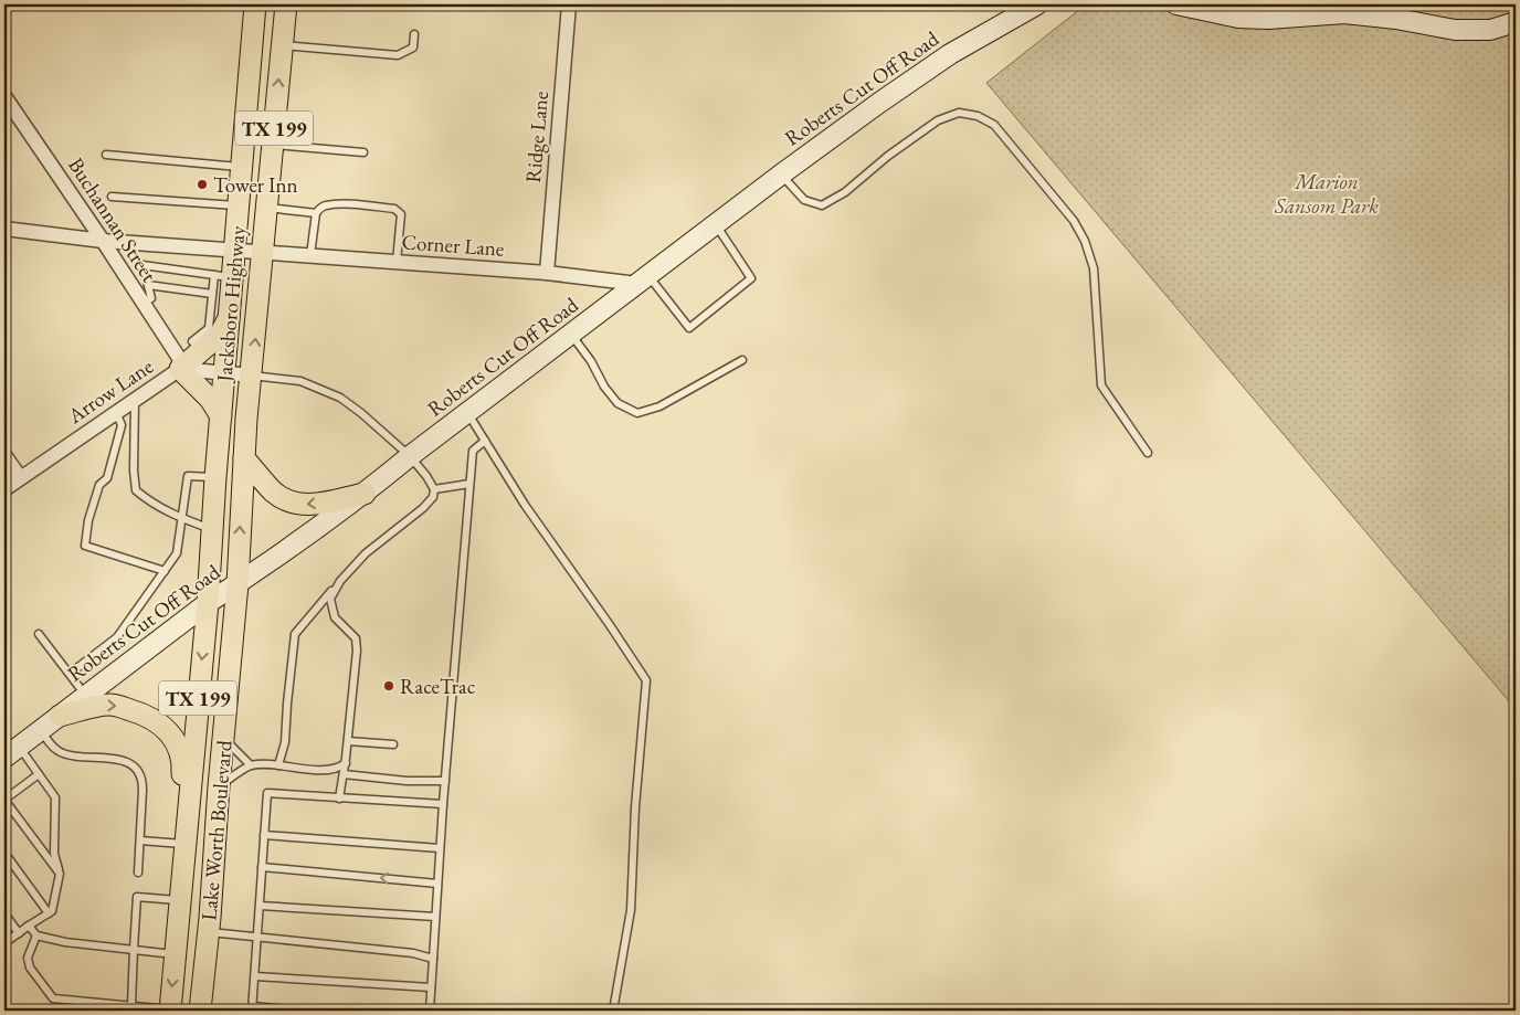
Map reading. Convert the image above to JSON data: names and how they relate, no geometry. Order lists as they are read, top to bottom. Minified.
{"streets":{"main road":["TX 199","Jacksboro Highway","Lake Worth Boulevard"],"street":["Roberts Cut Off Road","Ridge Lane","Buchannan Street","Corner Lane","Arrow Lane"]},"crossings":[["Roberts Cut Off Road","Corner Lane"],["Roberts Cut Off Road","Lake Worth Boulevard"],["Ridge Lane","Corner Lane"],["Buchannan Street","Corner Lane"],["Buchannan Street","Arrow Lane"],["Corner Lane","Jacksboro Highway"],["Jacksboro Highway","Arrow Lane"],["Jacksboro Highway","Lake Worth Boulevard"]],"parks":["Marion Sansom Park"],"places":["Tower Inn","RaceTrac"]}
